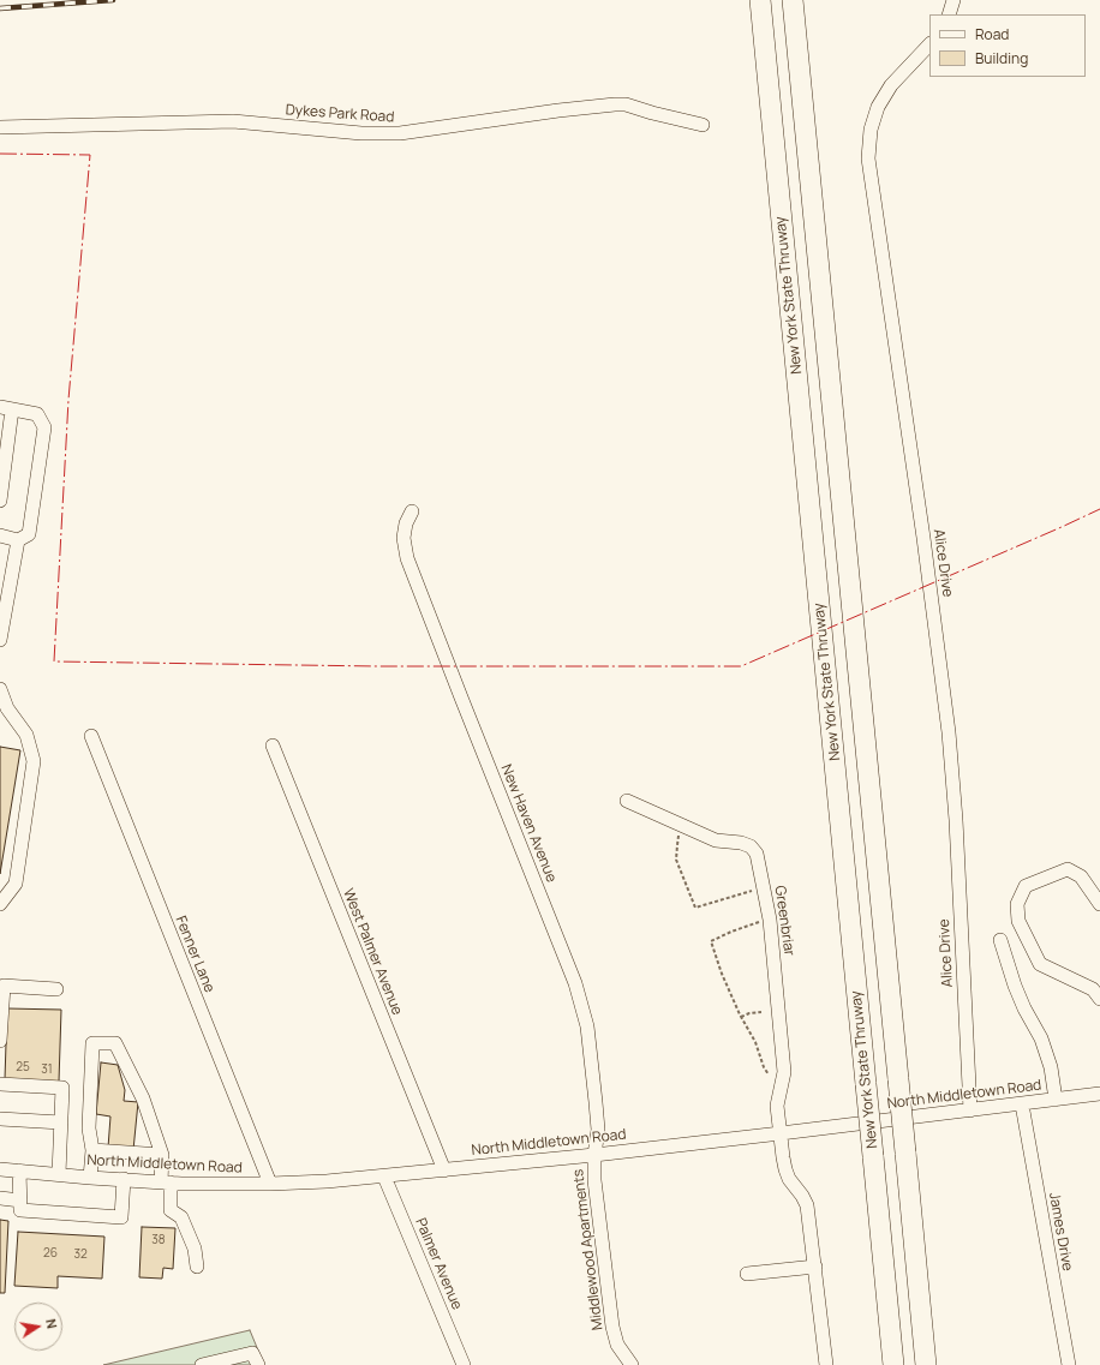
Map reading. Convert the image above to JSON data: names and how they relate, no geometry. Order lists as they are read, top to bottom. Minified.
{"streets":{"highway":["New York State Thruway"],"street":["Dykes Park Road","Alice Drive","New Haven Avenue","Greenbriar","West Palmer Avenue","Fenner Lane","North Middletown Road","James Drive","Middlewood Apartments","Palmer Avenue"]},"crossings":[["Alice Drive","North Middletown Road"],["New Haven Avenue","North Middletown Road"],["New Haven Avenue","Middlewood Apartments"],["Greenbriar","North Middletown Road"],["West Palmer Avenue","North Middletown Road"],["Fenner Lane","North Middletown Road"],["North Middletown Road","James Drive"],["North Middletown Road","Middlewood Apartments"],["North Middletown Road","Palmer Avenue"]],"house_numbers":["25","31","38","26","32"],"legend":["Road","Building"],"north":"right"}
